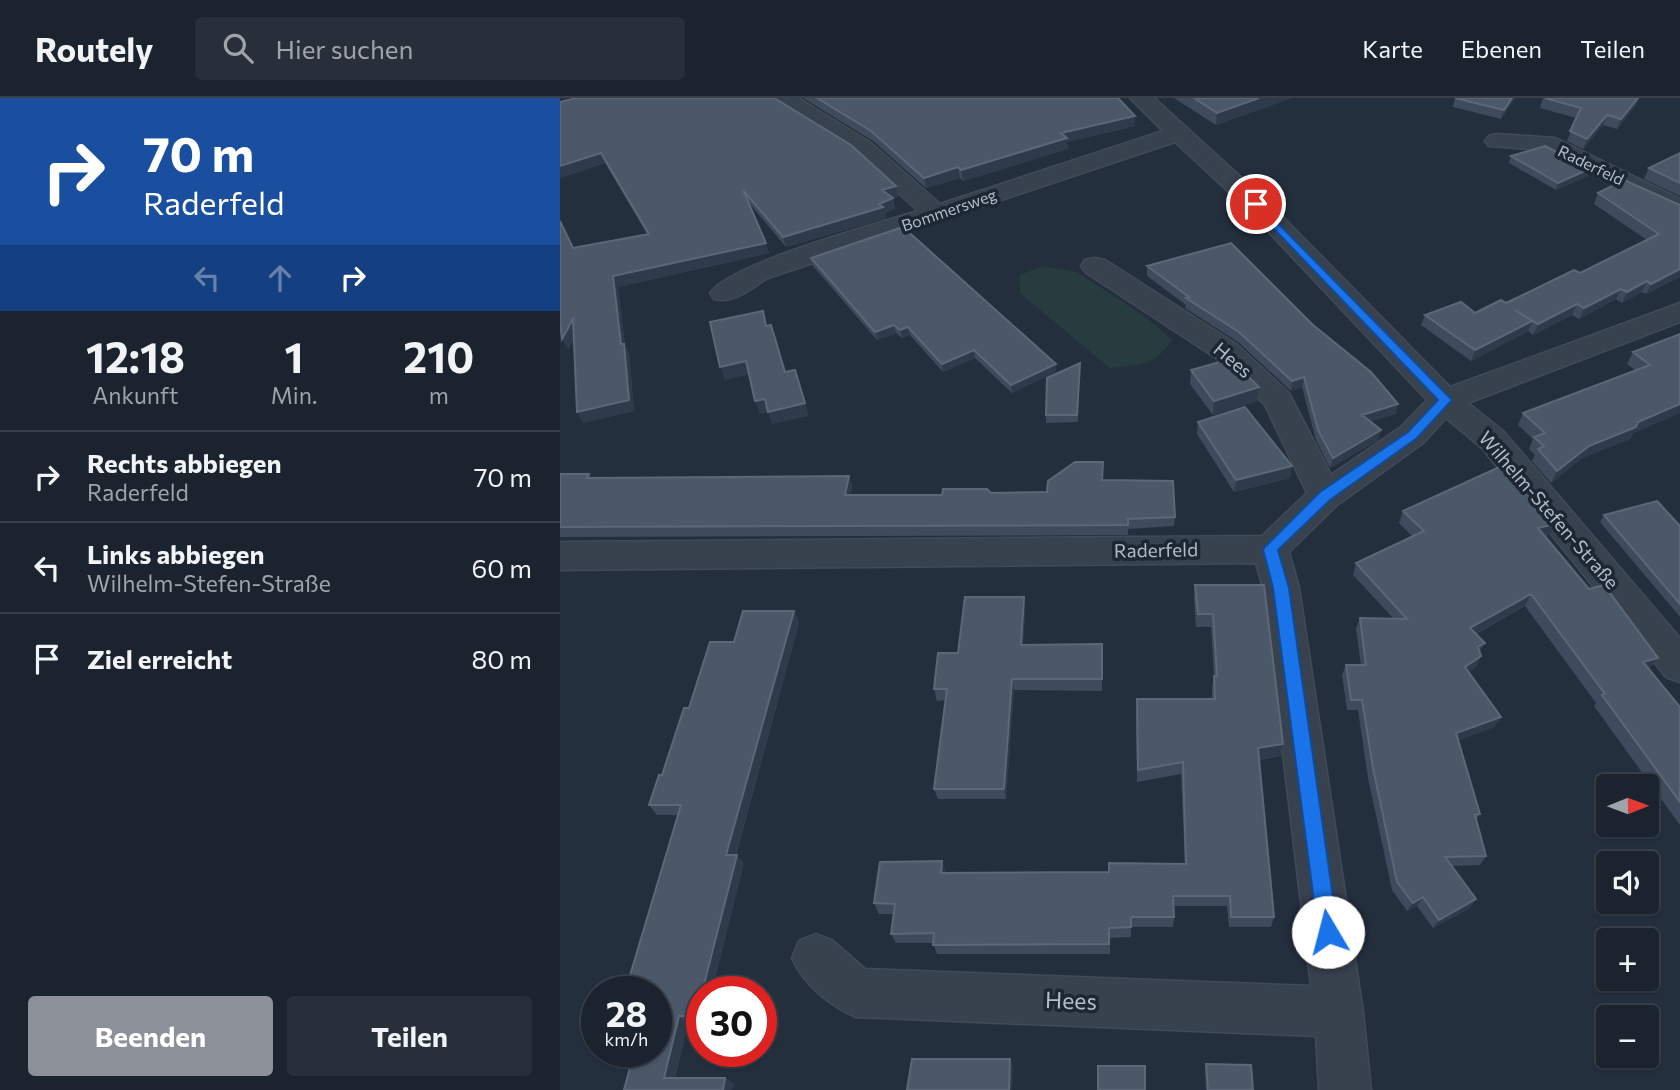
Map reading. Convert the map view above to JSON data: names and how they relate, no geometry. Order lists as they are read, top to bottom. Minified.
{"streets":{"street":["Raderfeld","Bommersweg","Hees","Wilhelm-Stefen-Straße"]},"crossings":[["Bommersweg","Wilhelm-Stefen-Straße"]],"north":"right","page":{"header":"Routely","search":"Hier suchen","nav":["Karte","Ebenen","Teilen"],"turn":["70 m","Raderfeld"],"eta":["12:18","Ankunft","1","Min.","210","m"],"list":[{"name":"Rechts abbiegen","note":"Raderfeld","value":"70 m"},{"name":"Links abbiegen","note":"Wilhelm-Stefen-Straße","value":"60 m"},{"name":"Ziel erreicht","value":"80 m"}],"map_buttons":["+","−"],"speed":"28 km/h","limit":"30","buttons":["Beenden","Teilen"]}}
